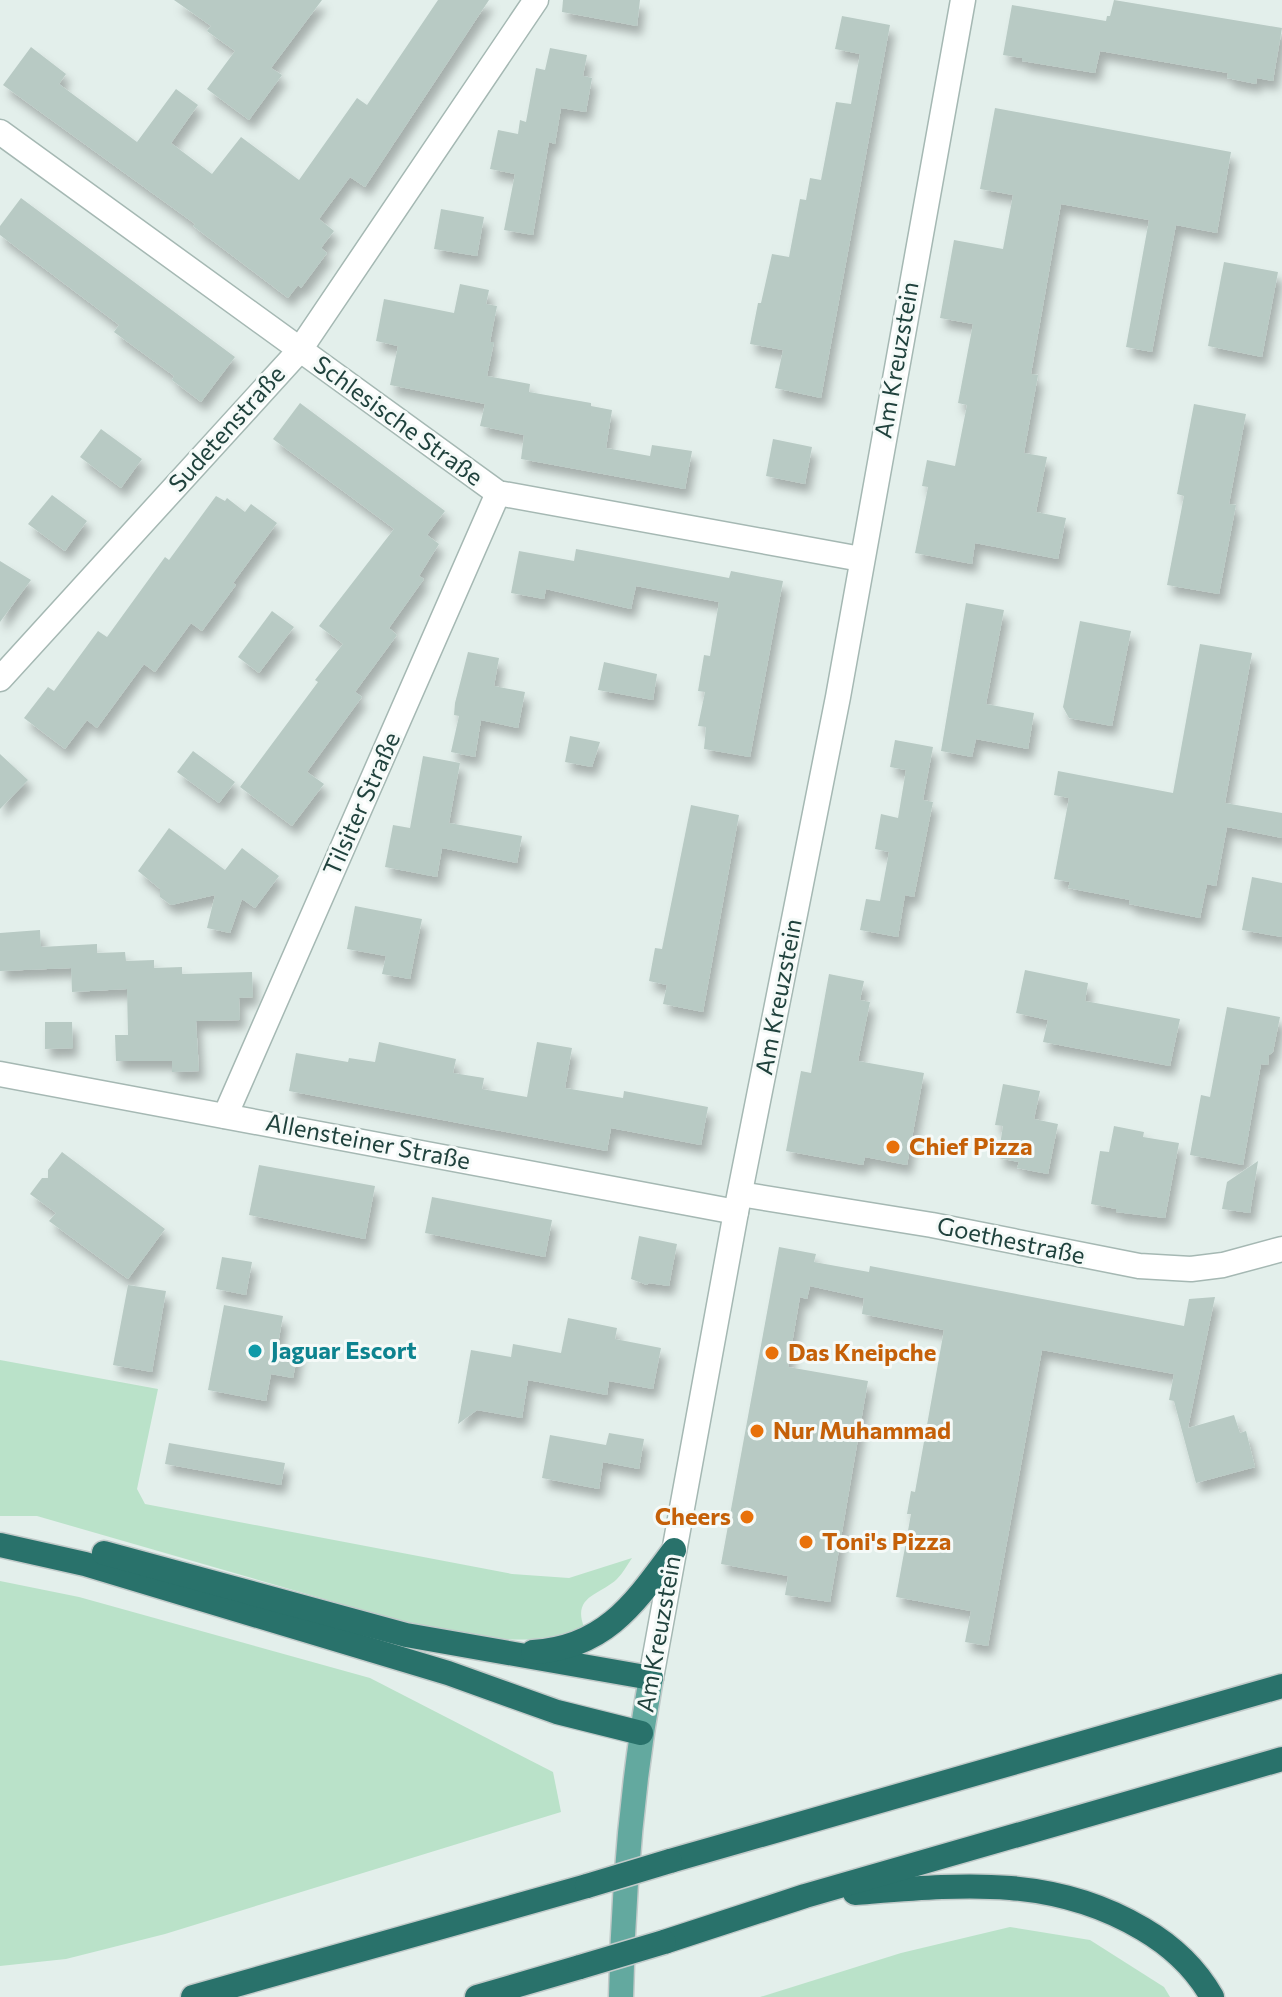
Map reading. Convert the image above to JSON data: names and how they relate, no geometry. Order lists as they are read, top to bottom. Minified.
{"streets":{"main road":["Am Kreuzstein"],"street":["Schlesische Straße","Sudetenstraße","Tilsiter Straße","Allensteiner Straße","Goethestraße"]},"crossings":[["Am Kreuzstein","Schlesische Straße"],["Am Kreuzstein","Allensteiner Straße"],["Am Kreuzstein","Goethestraße"],["Schlesische Straße","Sudetenstraße"],["Schlesische Straße","Tilsiter Straße"],["Tilsiter Straße","Allensteiner Straße"],["Allensteiner Straße","Goethestraße"]],"places":["Chief Pizza","Jaguar Escort","Das Kneipche","Nur Muhammad","Cheers","Toni's Pizza"]}
